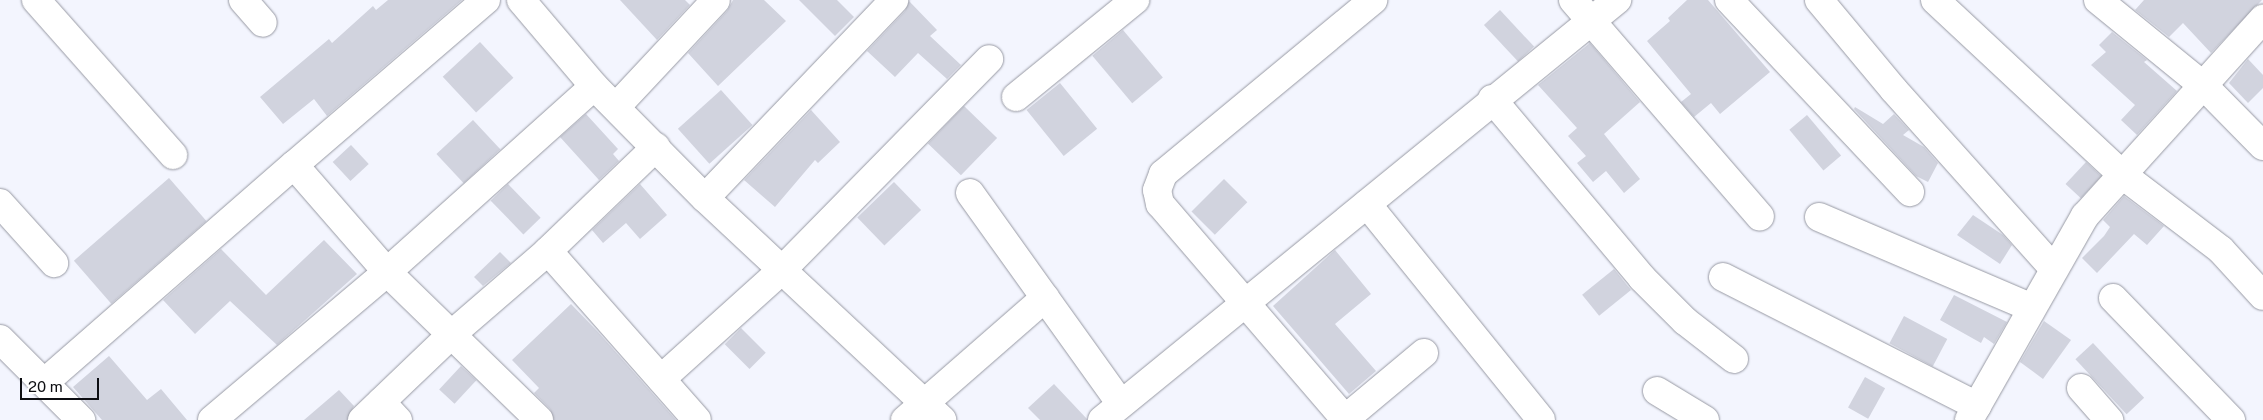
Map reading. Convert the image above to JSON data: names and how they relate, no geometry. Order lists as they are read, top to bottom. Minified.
{"scale_bar":"20 m"}
